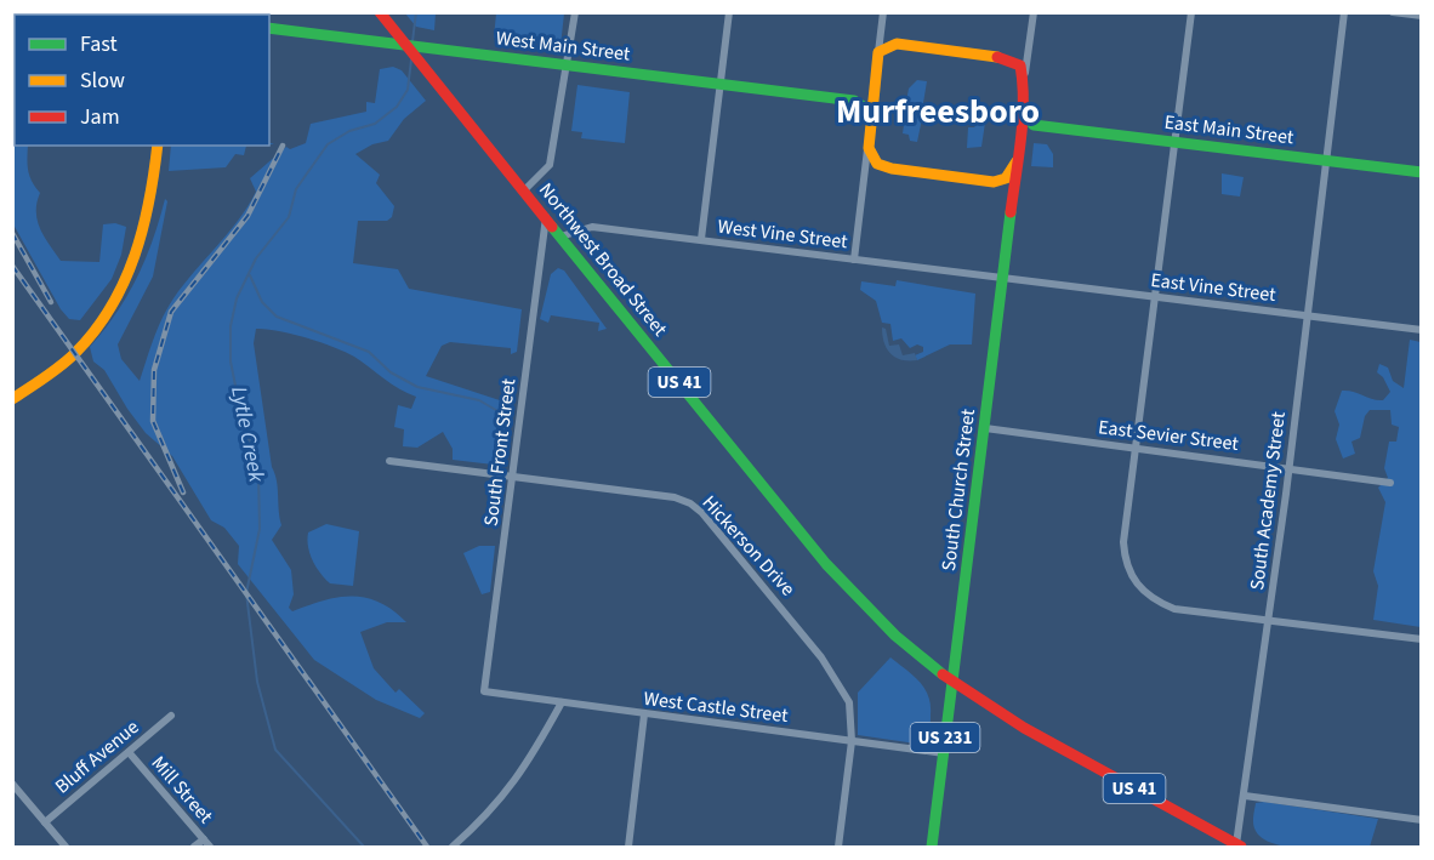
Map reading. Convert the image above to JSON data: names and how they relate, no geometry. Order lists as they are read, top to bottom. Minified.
{"streets":{"street":["West Main Street","East Main Street","West Vine Street","Northwest Broad Street","East Vine Street","US 41","East Sevier Street","South Front Street","South Church Street","South Academy Street","Hickerson Drive","West Castle Street","US 231","Bluff Avenue","Mill Street"]},"crossings":[["West Main Street","Northwest Broad Street"],["East Main Street","South Academy Street"],["West Vine Street","Northwest Broad Street"],["West Vine Street","East Vine Street"],["West Vine Street","South Church Street"],["Northwest Broad Street","US 41"],["Northwest Broad Street","South Front Street"],["Northwest Broad Street","South Church Street"],["East Vine Street","South Church Street"],["East Vine Street","South Academy Street"],["US 41","South Church Street"],["US 41","South Academy Street"],["East Sevier Street","South Church Street"],["East Sevier Street","South Academy Street"],["South Front Street","Hickerson Drive"],["South Front Street","West Castle Street"],["South Church Street","West Castle Street"],["Hickerson Drive","West Castle Street"],["Bluff Avenue","Mill Street"]],"districts":["Murfreesboro"],"water":["Lytle Creek"],"legend":["Fast","Slow","Jam"]}
